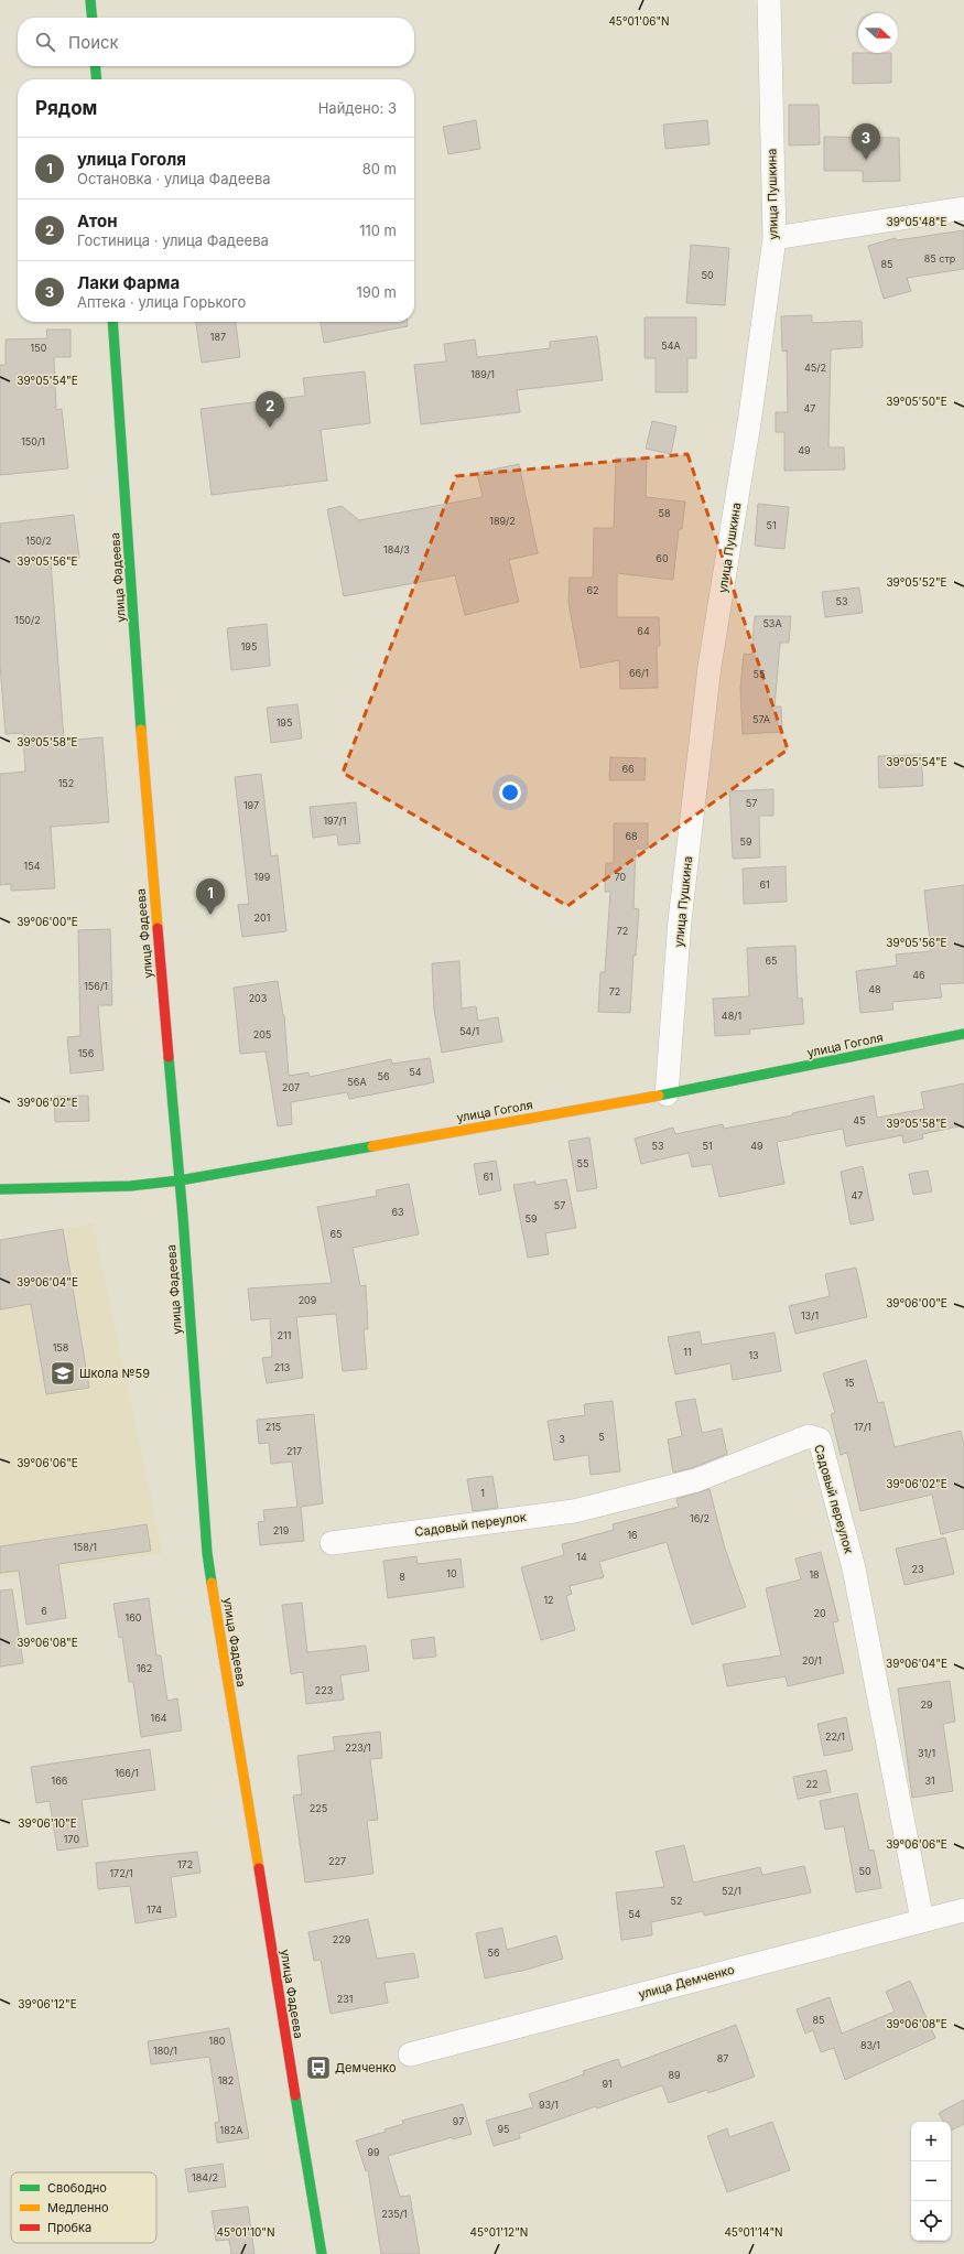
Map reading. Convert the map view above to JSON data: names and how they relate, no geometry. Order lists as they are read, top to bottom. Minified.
{"streets":{"main road":["улица Фадеева","улица Гоголя"],"street":["улица Пушкина","Садовый переулок","улица Демченко"]},"crossings":[["улица Пушкина","улица Гоголя"],["улица Фадеева","улица Гоголя"],["Садовый переулок","улица Демченко"]],"places":{"school or university":["Школа №59"],"bus stop":["Демченко"]},"house_numbers":["85 стр","85","50","187","54А","150","45/2","189/1","47","150/1","49","58","189/2","51","150/2","184/3","60","62","53","150/2","53А","64","195","66/1","55","57А","195","66","152","57","197","197/1","68","59","154","199","70","61","201","72","65","46","156/1","48","72","203","48/1","54/1","205","156","54","56","56А","207","45","53","51","49","55","61","47","57","63","59","65","209","13/1","211","158","11","13","213","15","215","17/1","5","3","217","1","16/2","219","16","158/1","14","23","10","18","8","12","6","20","160","20/1","162","223","29","164","22/1","223/1","31/1","166/1","166","31","22","225","170","227","172","50","172/1","52/1","52","174","54","229","56","231","85","180","83/1","180/1","87","89","182","91","93/1","97","95","182А","99","184/2","235/1"],"legend":["Свободно","Медленно","Пробка"],"north":"right","page":{"search":"Поиск","heading":["Рядом","Найдено: 3"],"pins":["3","2","1"],"list":[{"mark":"1","name":"улица Гоголя","note":"Остановка · улица Фадеева","value":"80 m"},{"mark":"2","name":"Атон","note":"Гостиница · улица Фадеева","value":"110 m"},{"mark":"3","name":"Лаки Фарма","note":"Аптека · улица Горького","value":"190 m"}],"map_buttons":["+","−"]},"coordinates":["45°01'06\"N","39°05'48\"E","39°05'54\"E","39°05'50\"E","39°05'56\"E","39°05'52\"E","39°05'58\"E","39°06'00\"E","39°06'02\"E","39°06'04\"E","39°06'06\"E","39°06'08\"E","39°06'10\"E","39°06'12\"E","45°01'10\"N","45°01'12\"N","45°01'14\"N"]}
